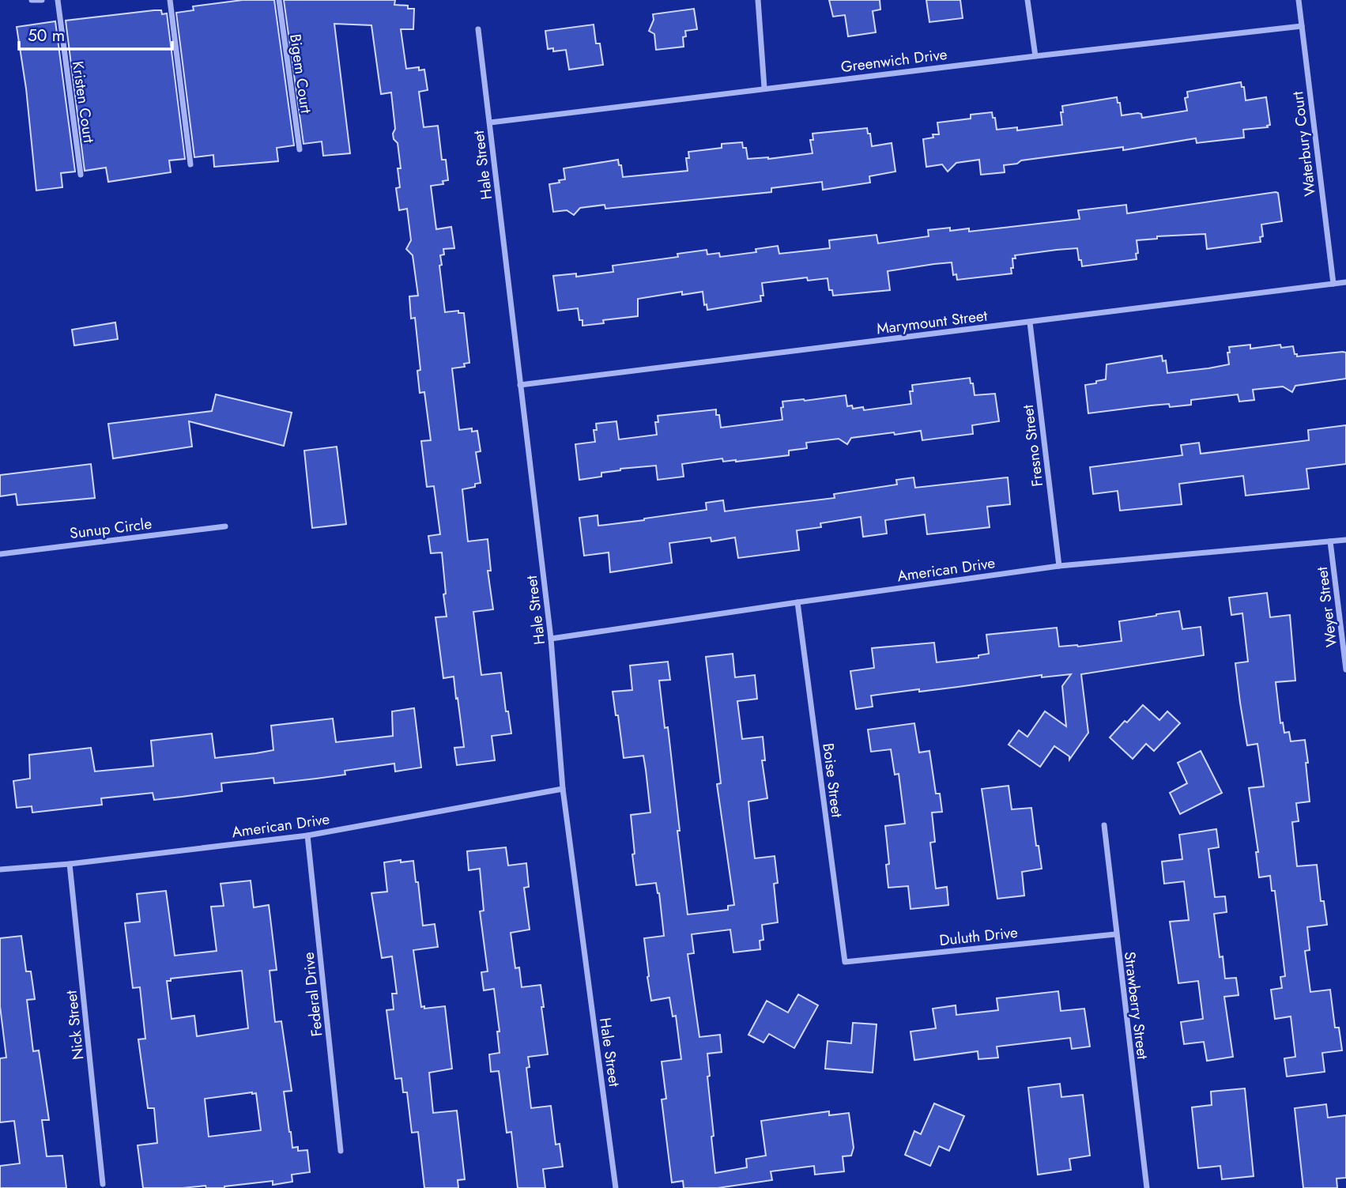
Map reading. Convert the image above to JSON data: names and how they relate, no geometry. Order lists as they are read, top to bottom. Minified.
{"streets":{"street":["Greenwich Drive","Bigem Court","Kristen Court","Waterbury Court","Hale Street","Marymount Street","Fresno Street","Sunup Circle","American Drive","Weyer Street","Boise Street","Duluth Drive","Federal Drive","Strawberry Street","Nick Street"]},"crossings":[["Greenwich Drive","Waterbury Court"],["Greenwich Drive","Hale Street"],["Waterbury Court","Marymount Street"],["Hale Street","Marymount Street"],["Hale Street","American Drive"],["Marymount Street","Fresno Street"],["Fresno Street","American Drive"],["American Drive","Weyer Street"],["American Drive","Boise Street"],["American Drive","Federal Drive"],["American Drive","Nick Street"],["Boise Street","Duluth Drive"],["Duluth Drive","Strawberry Street"]],"scale_bar":"50 m"}
